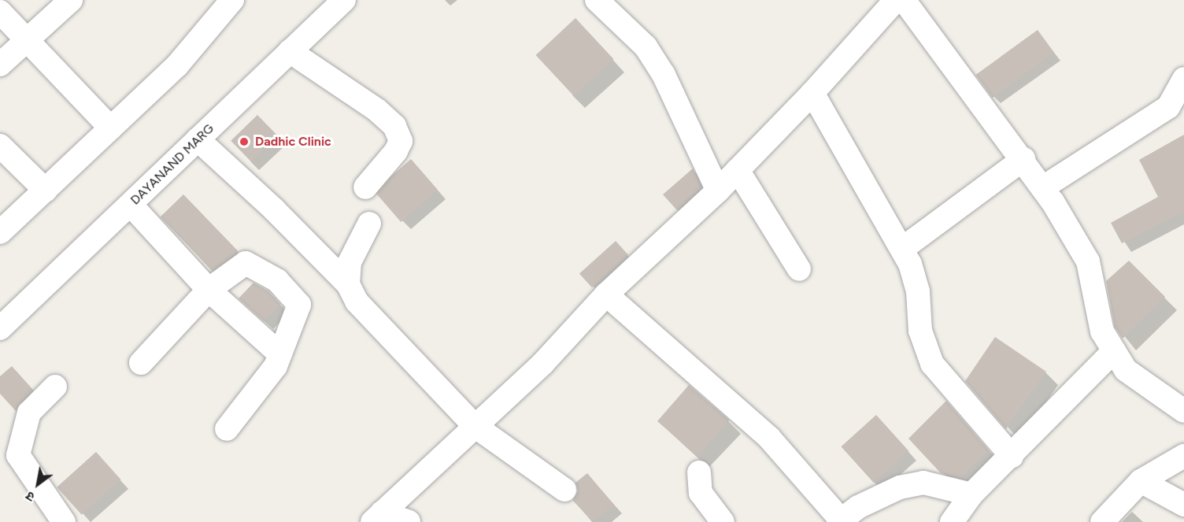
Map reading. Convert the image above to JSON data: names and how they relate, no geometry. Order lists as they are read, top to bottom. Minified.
{"streets":{"street":["DAYANAND MARG"]},"places":["Dadhic Clinic"],"north":"bottom left"}
